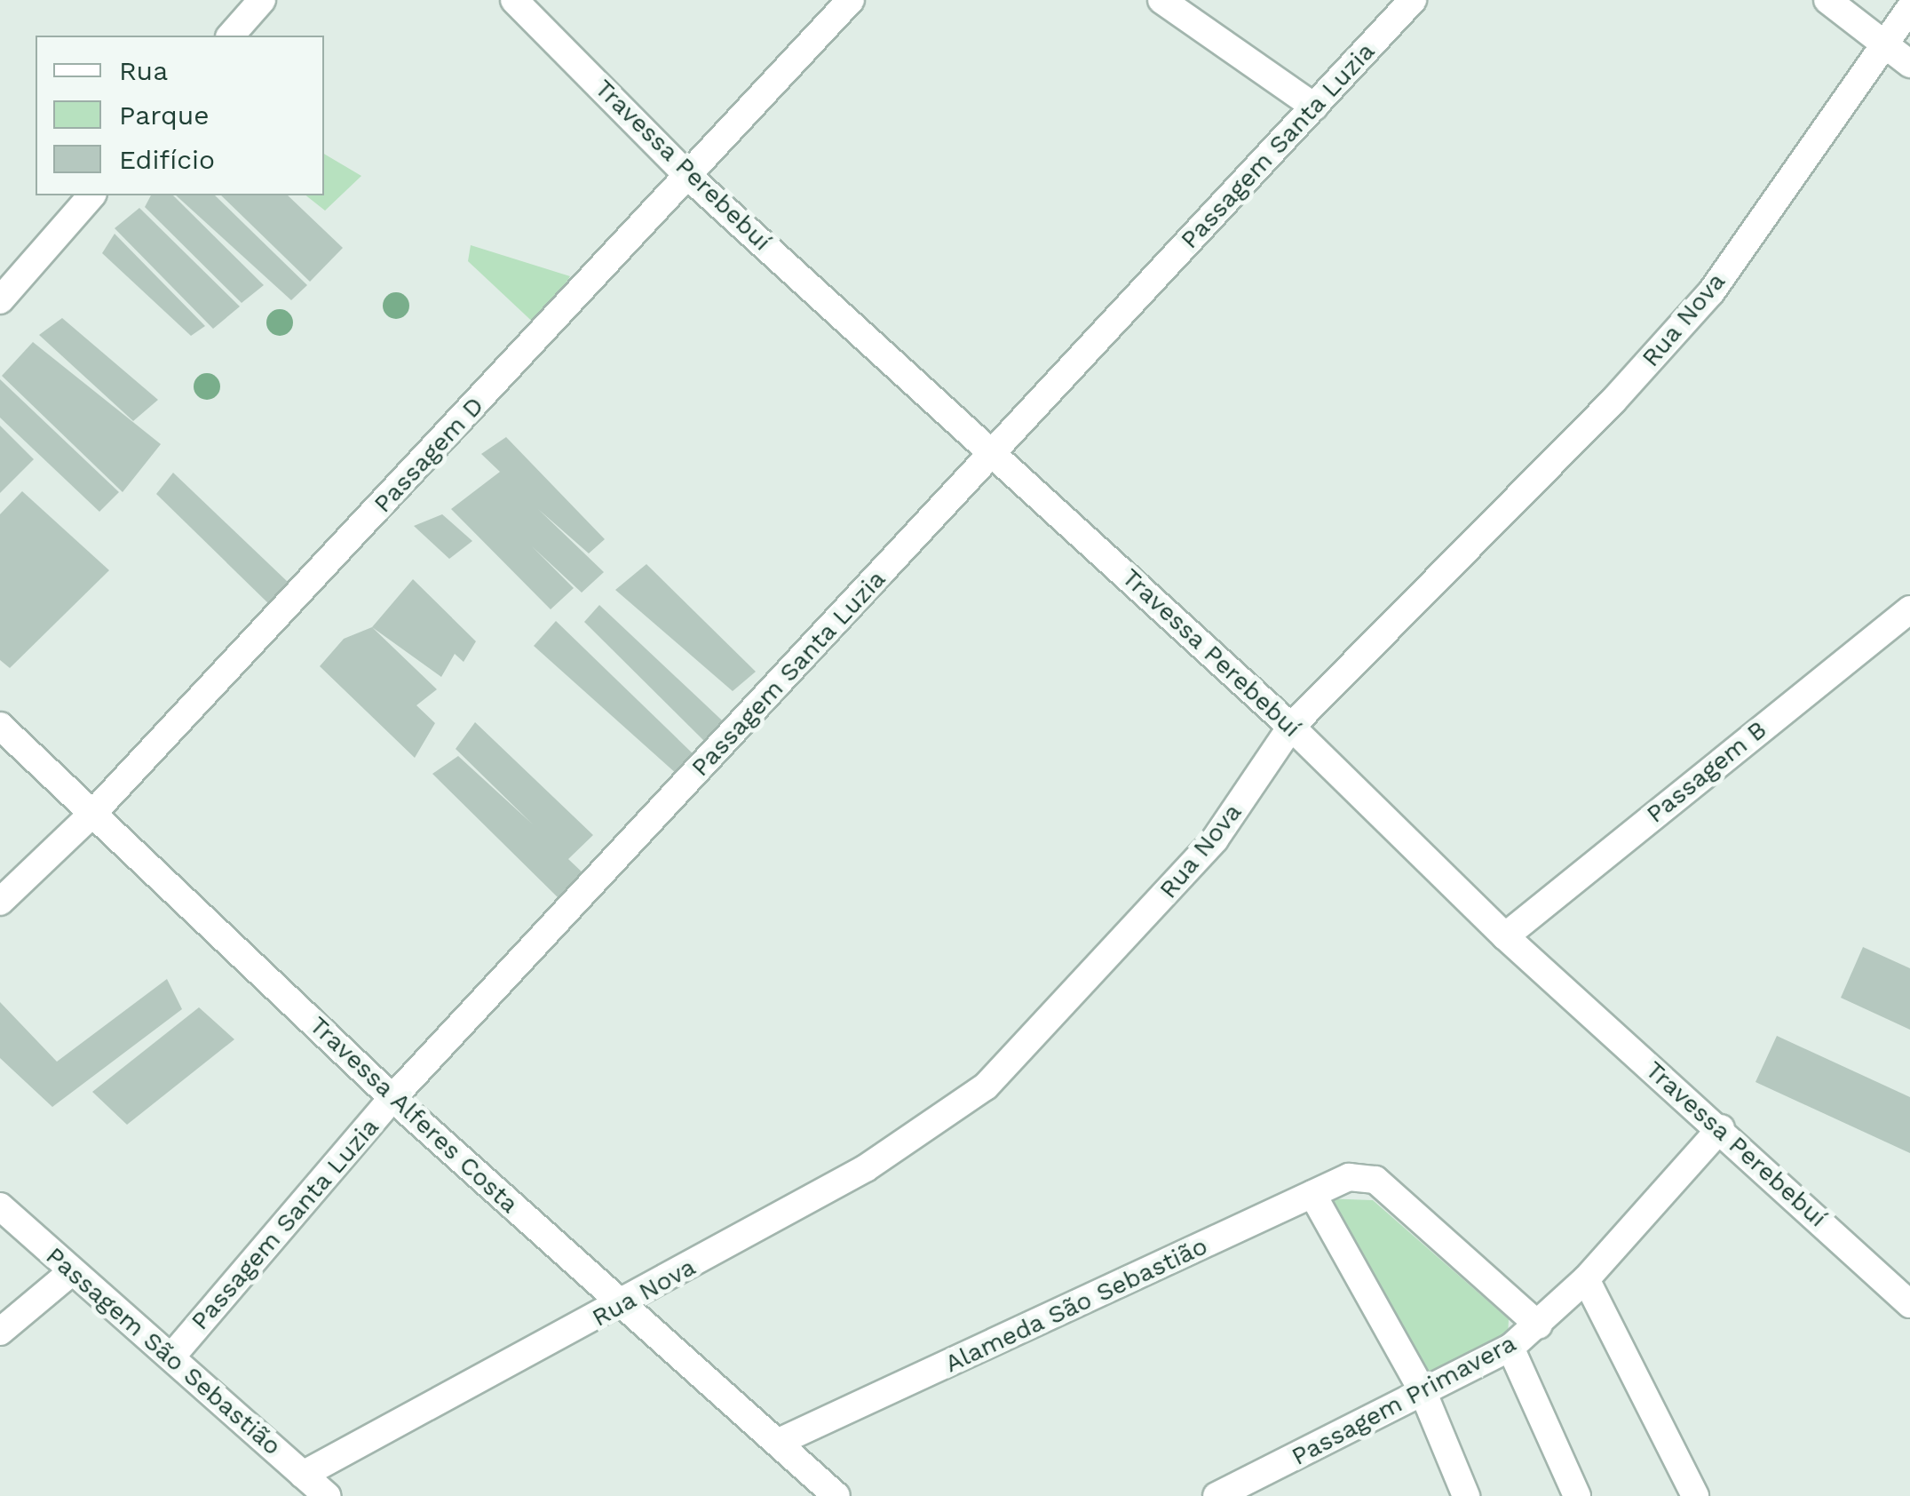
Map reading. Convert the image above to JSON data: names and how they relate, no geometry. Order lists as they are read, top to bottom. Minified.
{"streets":{"street":["Passagem Santa Luzia","Travessa Perebebuí","Rua Nova","Passagem D","Passagem B","Travessa Alferes Costa","Alameda São Sebastião","Passagem São Sebastião","Passagem Primavera"]},"crossings":[["Passagem Santa Luzia","Travessa Perebebuí"],["Passagem Santa Luzia","Travessa Alferes Costa"],["Passagem Santa Luzia","Passagem São Sebastião"],["Travessa Perebebuí","Rua Nova"],["Travessa Perebebuí","Passagem D"],["Travessa Perebebuí","Passagem B"],["Travessa Perebebuí","Passagem Primavera"],["Rua Nova","Travessa Alferes Costa"],["Rua Nova","Passagem São Sebastião"],["Passagem D","Travessa Alferes Costa"],["Travessa Alferes Costa","Alameda São Sebastião"],["Alameda São Sebastião","Passagem Primavera"]],"legend":["Rua","Parque","Edifício"]}
